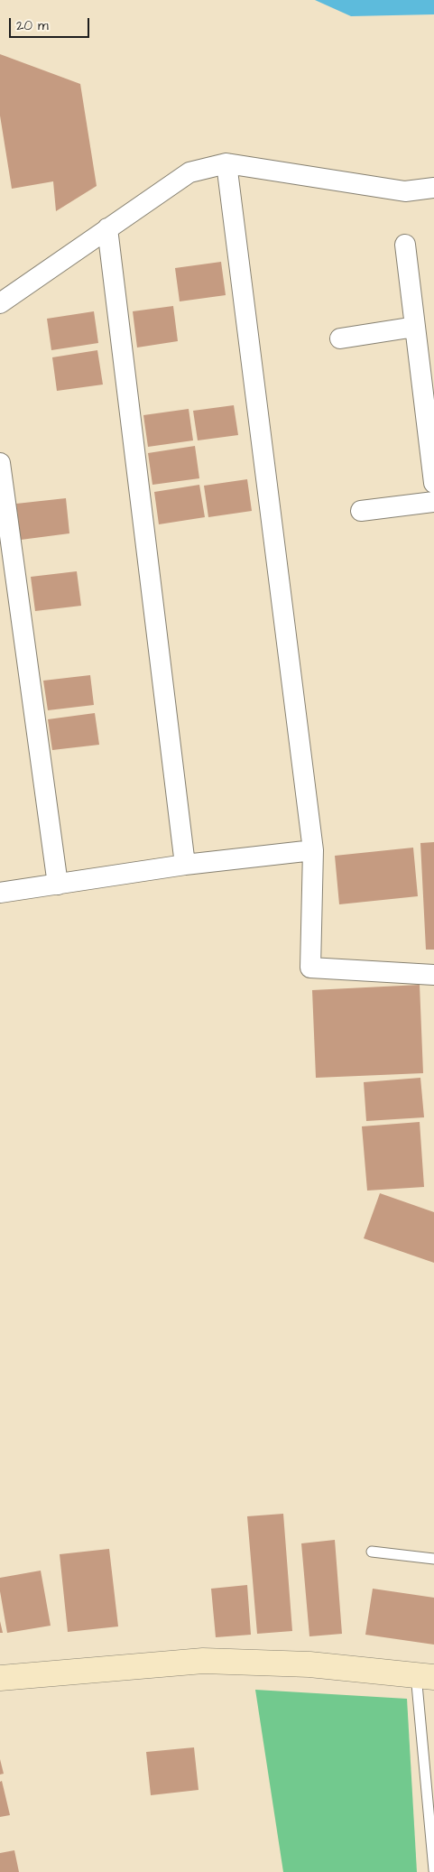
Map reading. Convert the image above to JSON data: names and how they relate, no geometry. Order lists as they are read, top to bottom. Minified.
{"scale_bar":"20 m"}
